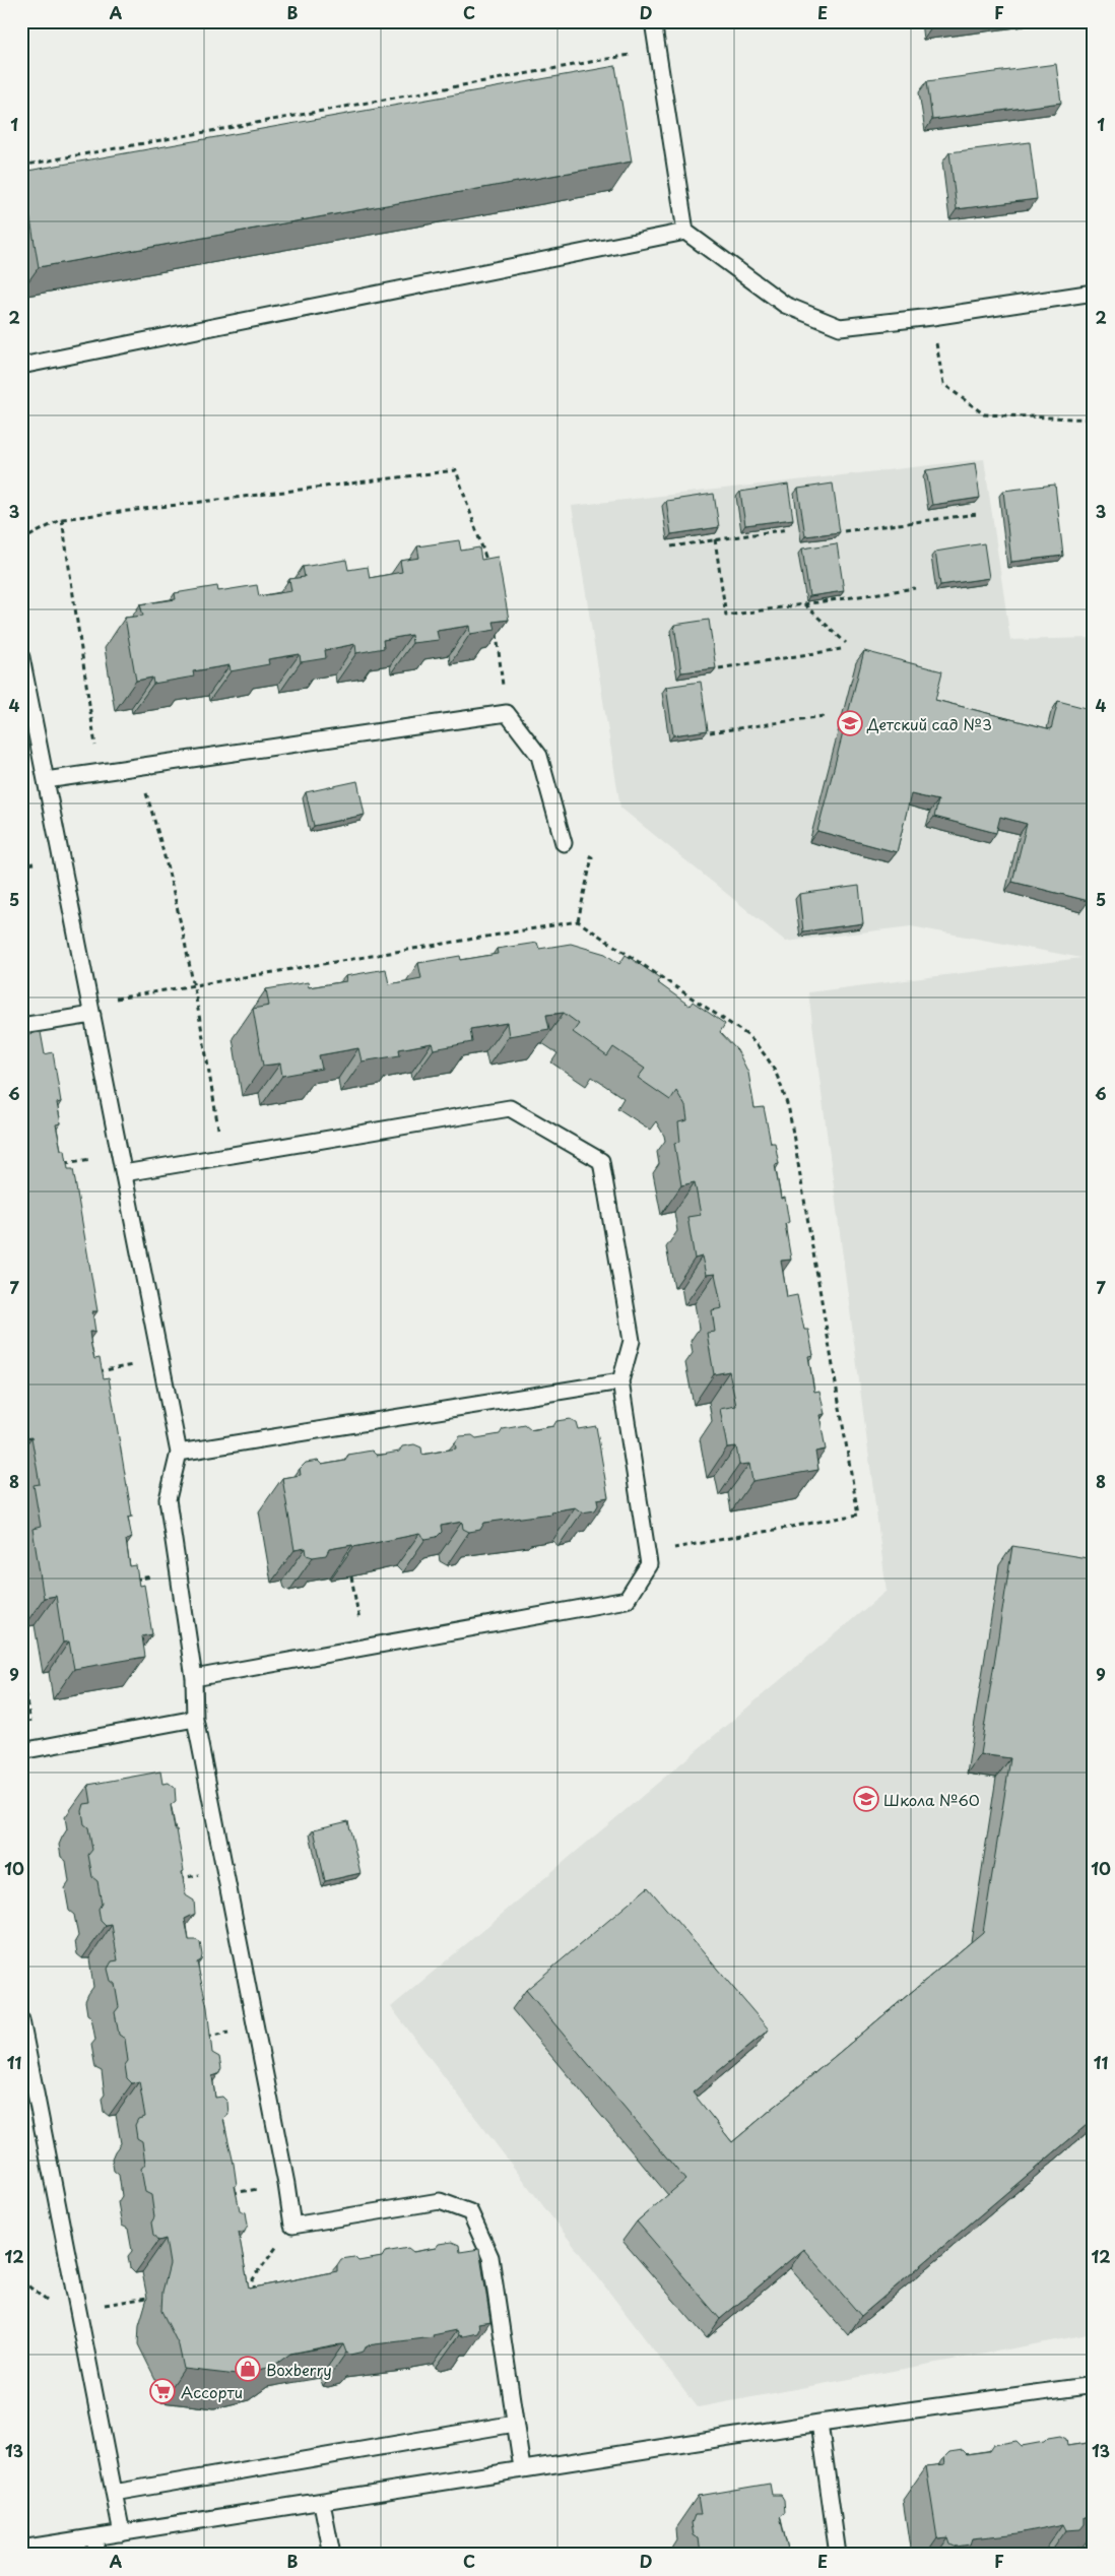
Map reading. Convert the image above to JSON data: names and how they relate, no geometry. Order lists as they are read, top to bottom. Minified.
{"places":{"school or university":["Детский сад №3","Школа №60"],"shop":["Boxberry"],"supermarket":["Ассорти"]},"grid":{"columns":["A","B","C","D","E","F"],"rows":["1","2","3","4","5","6","7","8","9","10","11","12","13"]}}
